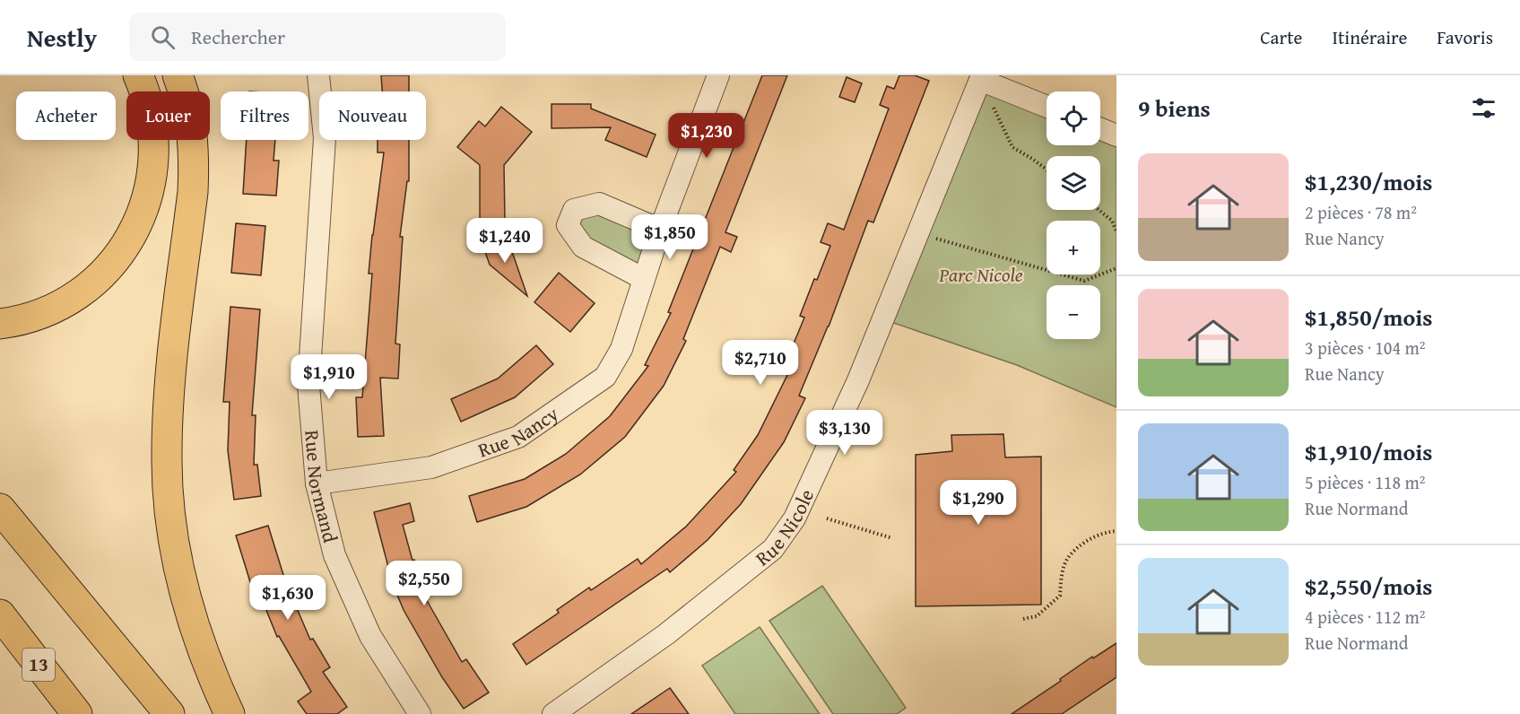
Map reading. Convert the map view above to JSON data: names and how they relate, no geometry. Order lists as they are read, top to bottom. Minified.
{"streets":{"highway":["13"],"street":["Rue Nancy","Rue Normand","Rue Nicole"]},"crossings":[["Rue Nancy","Rue Normand"]],"parks":["Parc Nicole"],"page":{"header":"Nestly","search":"Rechercher","nav":["Carte","Itinéraire","Favoris"],"heading":"9 biens","map_buttons":["+","−"],"chip":["Acheter","Louer","Filtres","Nouveau"],"price":["$1,230","$1,850","$1,240","$2,710","$1,910","$3,130","$1,290","$2,550","$1,630"],"list":[{"name":"$1,230/mois","note":"2 pièces · 78 m² · Rue Nancy"},{"name":"$1,850/mois","note":"3 pièces · 104 m² · Rue Nancy"},{"name":"$1,910/mois","note":"5 pièces · 118 m² · Rue Normand"},{"name":"$2,550/mois","note":"4 pièces · 112 m² · Rue Normand"}]}}
